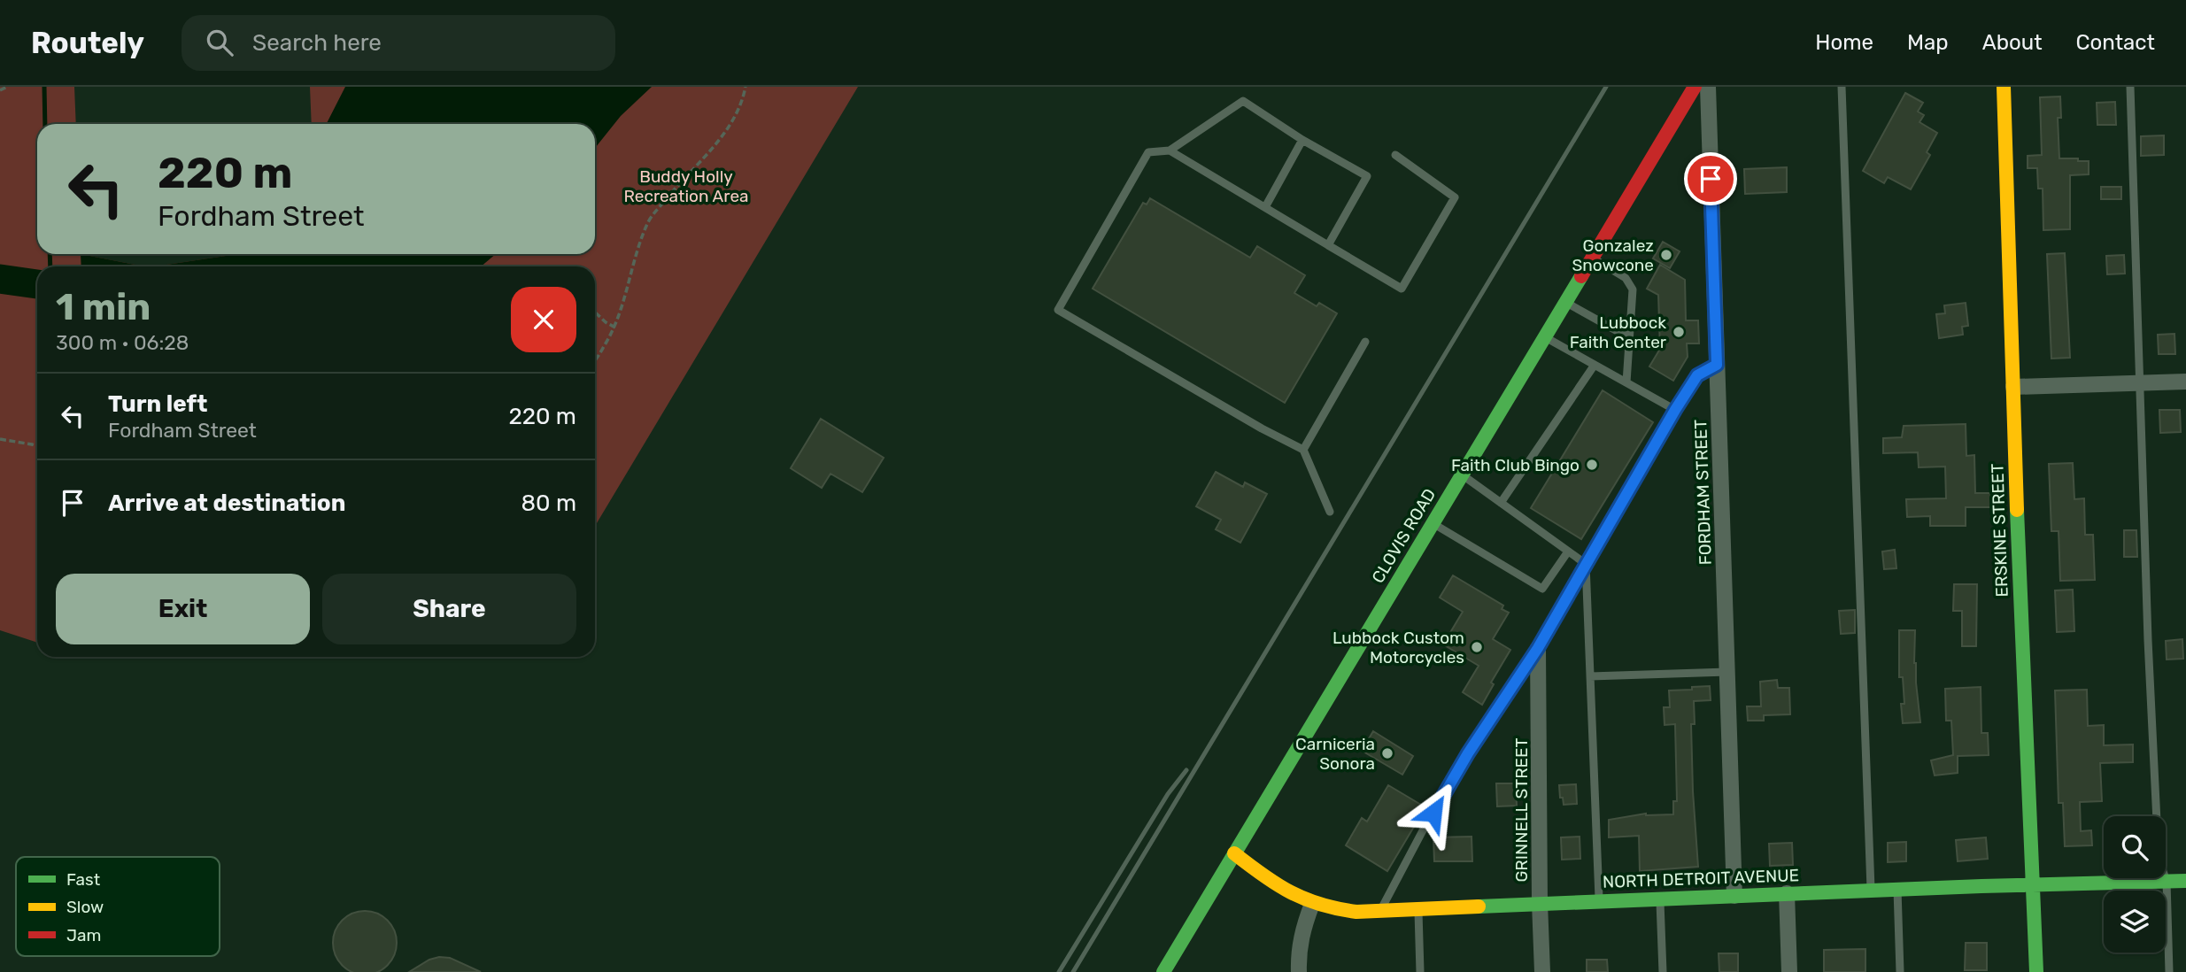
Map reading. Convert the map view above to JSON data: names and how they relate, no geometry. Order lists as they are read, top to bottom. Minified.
{"streets":{"main road":["ERSKINE STREET","CLOVIS ROAD","NORTH DETROIT AVENUE"],"street":["FORDHAM STREET","GRINNELL STREET"]},"crossings":[["FORDHAM STREET","NORTH DETROIT AVENUE"],["ERSKINE STREET","NORTH DETROIT AVENUE"],["CLOVIS ROAD","NORTH DETROIT AVENUE"],["GRINNELL STREET","NORTH DETROIT AVENUE"]],"parks":["Buddy Holly Recreation Area"],"places":["Gonzalez Snowcone","Lubbock Faith Center","Faith Club Bingo","Lubbock Custom Motorcycles","Carniceria Sonora"],"legend":["Fast","Slow","Jam"],"page":{"header":"Routely","search":"Search here","nav":["Home","Map","About","Contact"],"turn":["220 m","Fordham Street"],"heading":["1 min","300 m · 06:28"],"list":[{"name":"Turn left","note":"Fordham Street","value":"220 m"},{"name":"Arrive at destination","value":"80 m"}],"buttons":["Exit","Share"]}}
